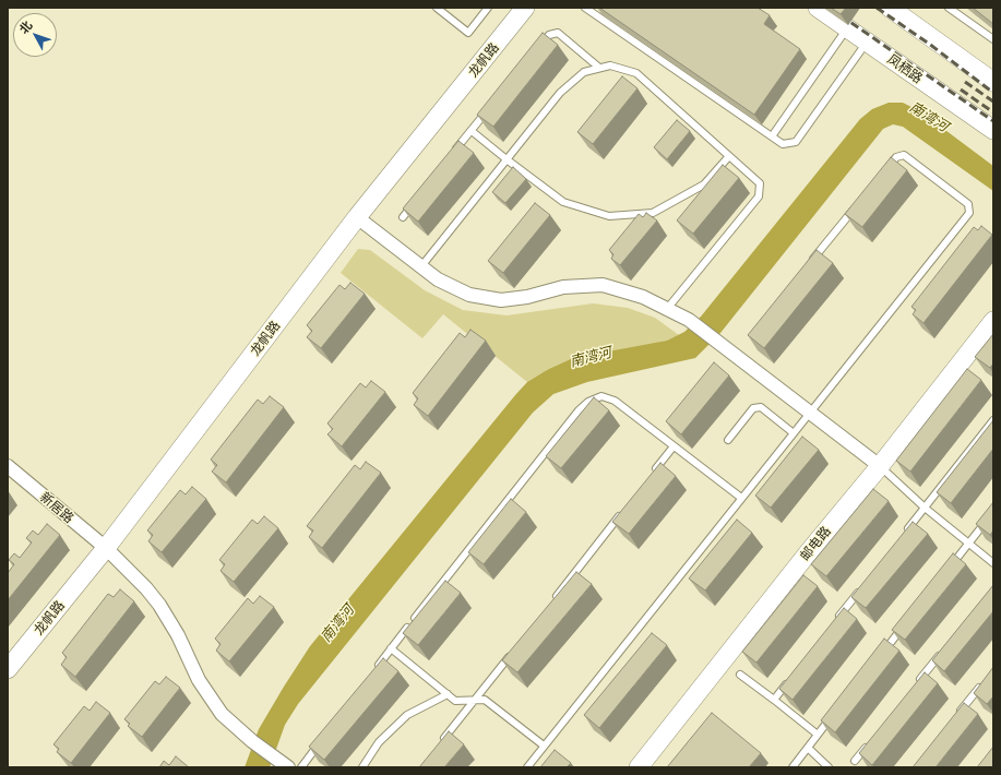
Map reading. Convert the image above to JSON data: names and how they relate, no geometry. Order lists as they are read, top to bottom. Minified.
{"streets":{"street":["龙帆路","凤栖路","新居路","邮电路"]},"crossings":[["龙帆路","新居路"]],"water":["南湾河"],"north":"top left"}
